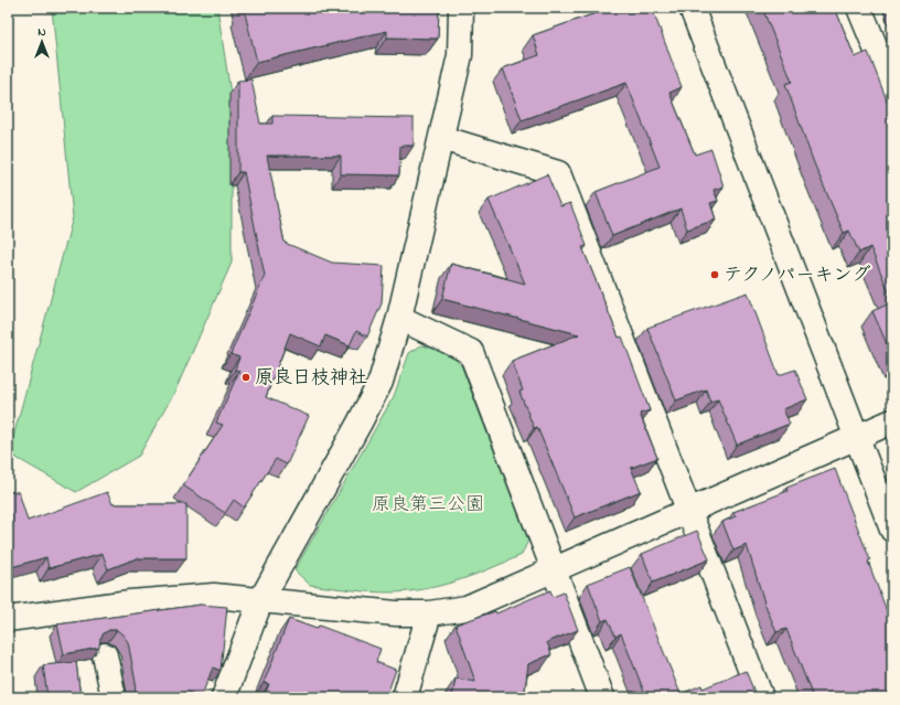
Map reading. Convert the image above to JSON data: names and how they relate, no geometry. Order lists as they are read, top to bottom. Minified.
{"parks":["原良第三公園"],"places":["テクノパーキング","原良日枝神社"],"north":"top"}
